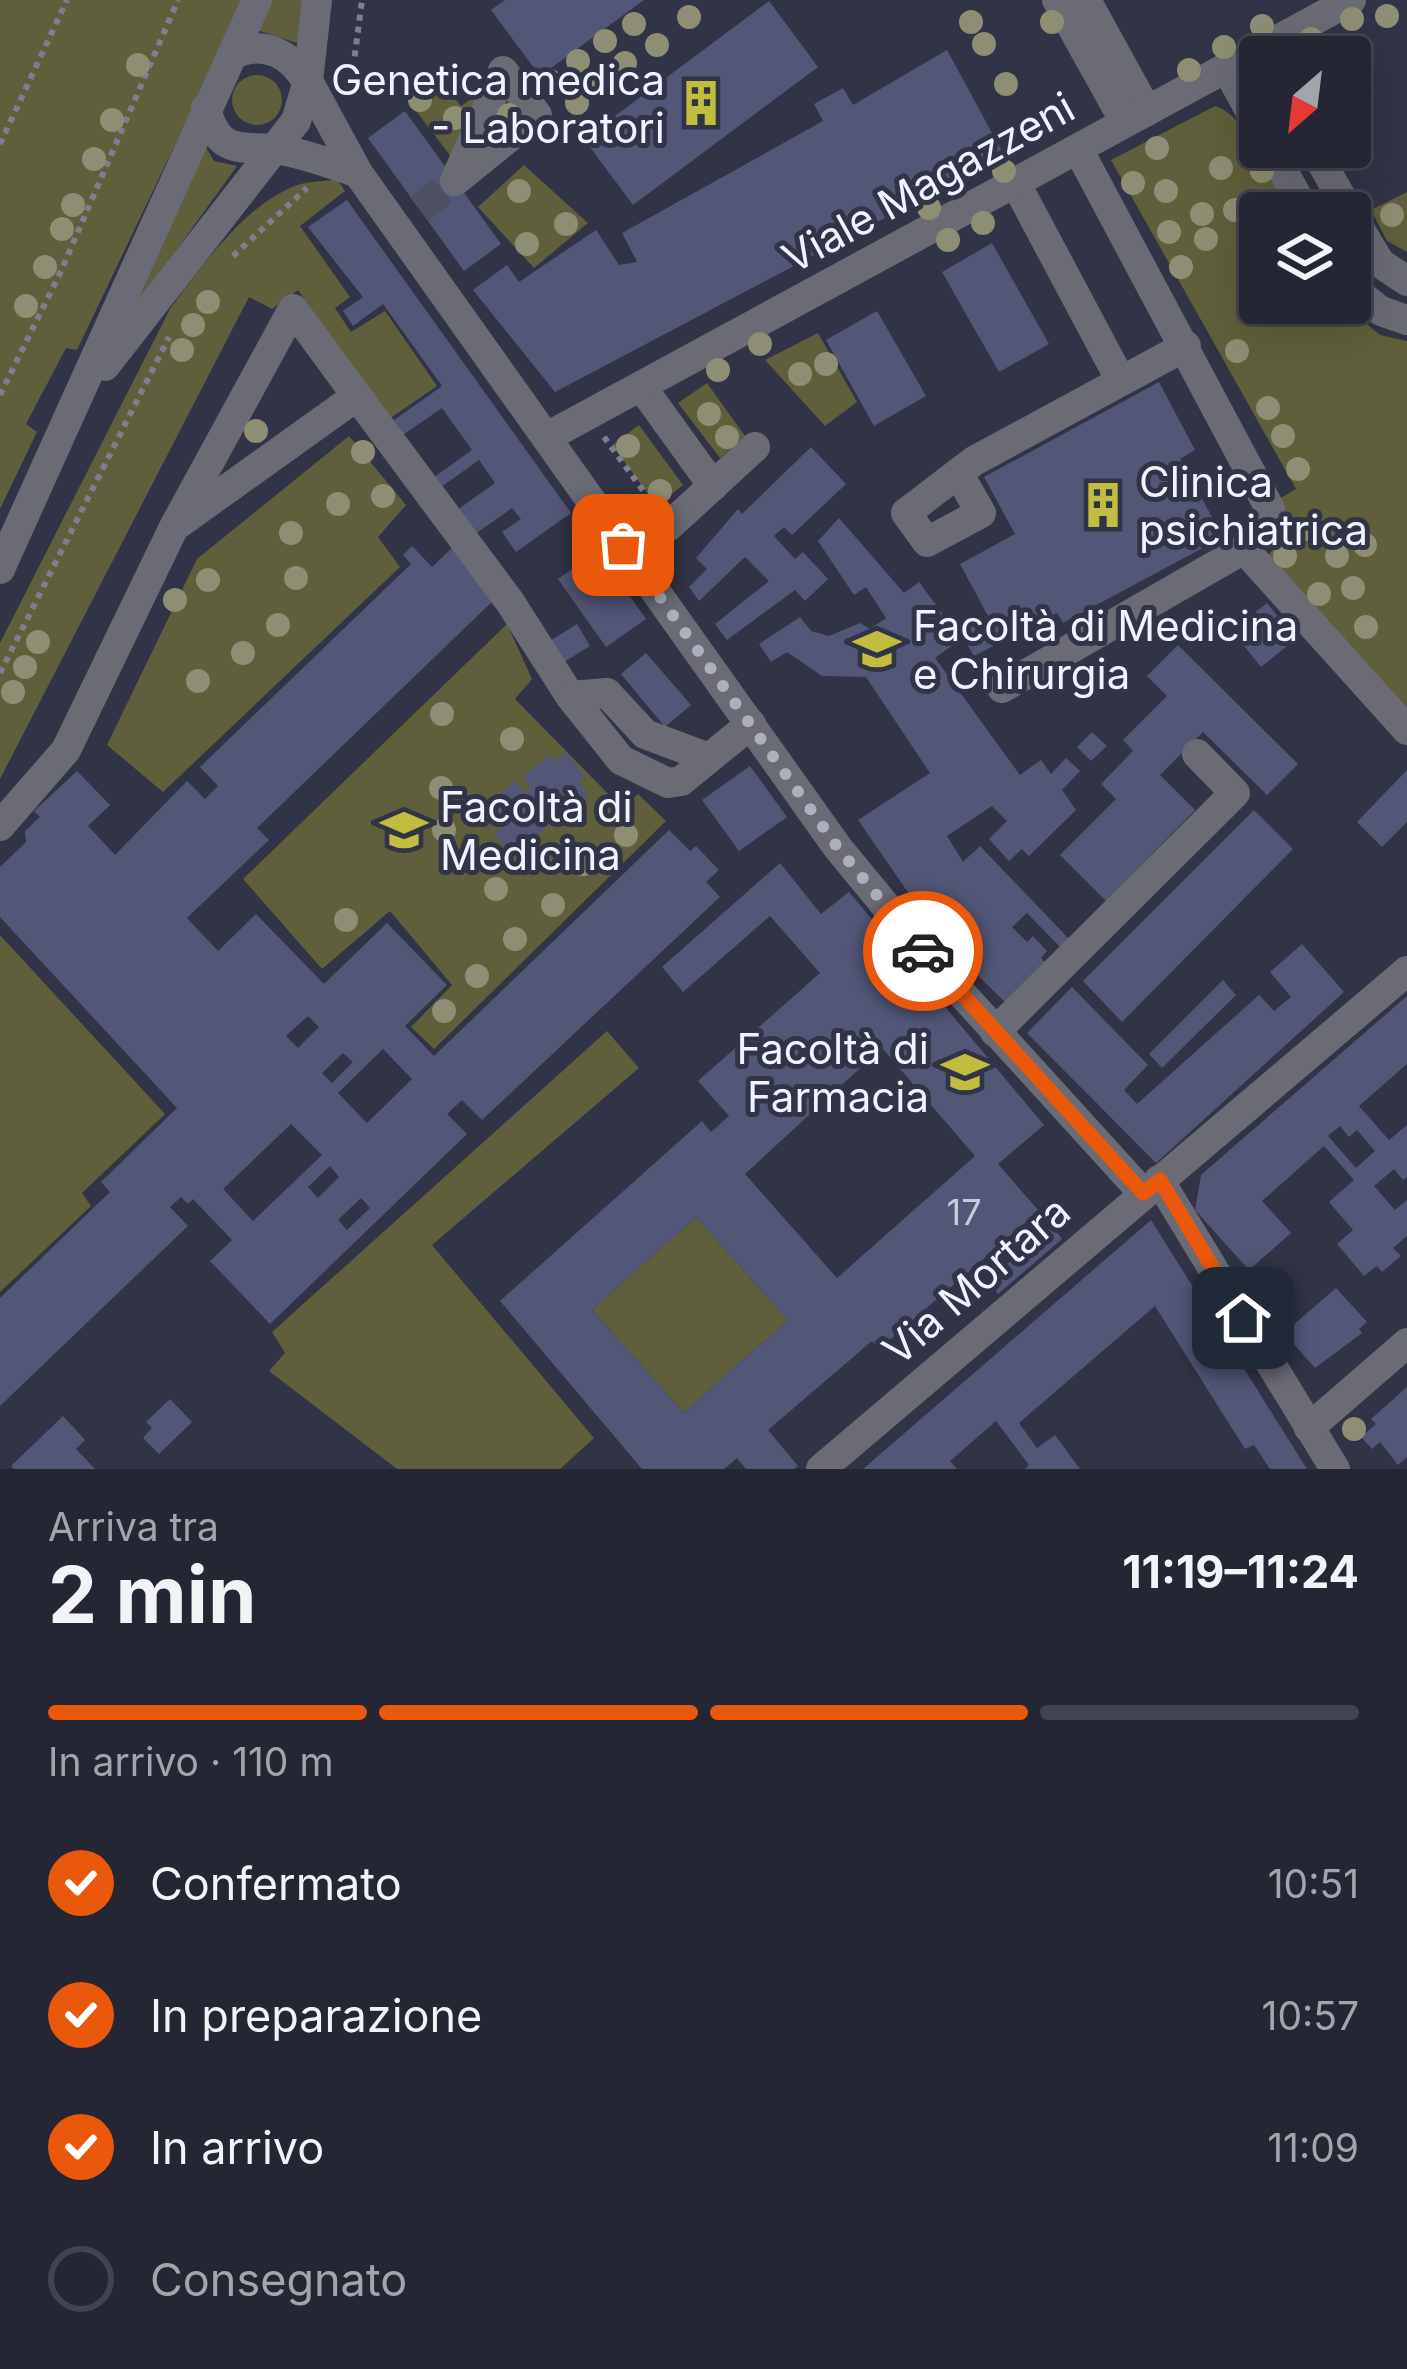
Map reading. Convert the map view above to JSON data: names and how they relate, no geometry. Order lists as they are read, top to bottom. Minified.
{"streets":{"street":["Viale Magazzeni","Via Mortara"]},"places":{"building":["Genetica medica - Laboratori","Clinica psichiatrica"],"school or university":["Facoltà di Medicina e Chirurgia","Facoltà di Medicina","Facoltà di Farmacia"]},"house_numbers":["17"],"north":"bottom left","page":{"heading":["2 min","Arriva tra","11:19–11:24"],"bar":"In arrivo · 110 m","list":[["Confermato","10:51"],["In preparazione","10:57"],["In arrivo","11:09"],"Consegnato"]}}
